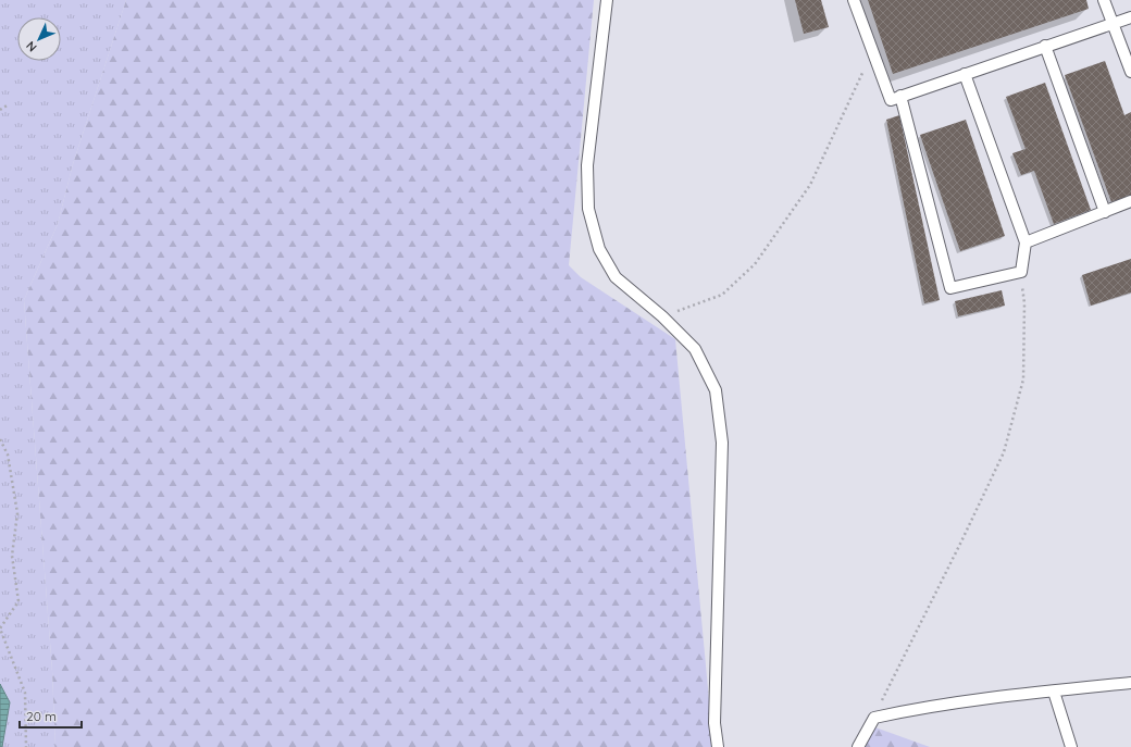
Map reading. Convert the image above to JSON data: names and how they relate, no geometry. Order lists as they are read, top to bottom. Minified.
{"scale_bar":"20 m","north":"bottom left"}
